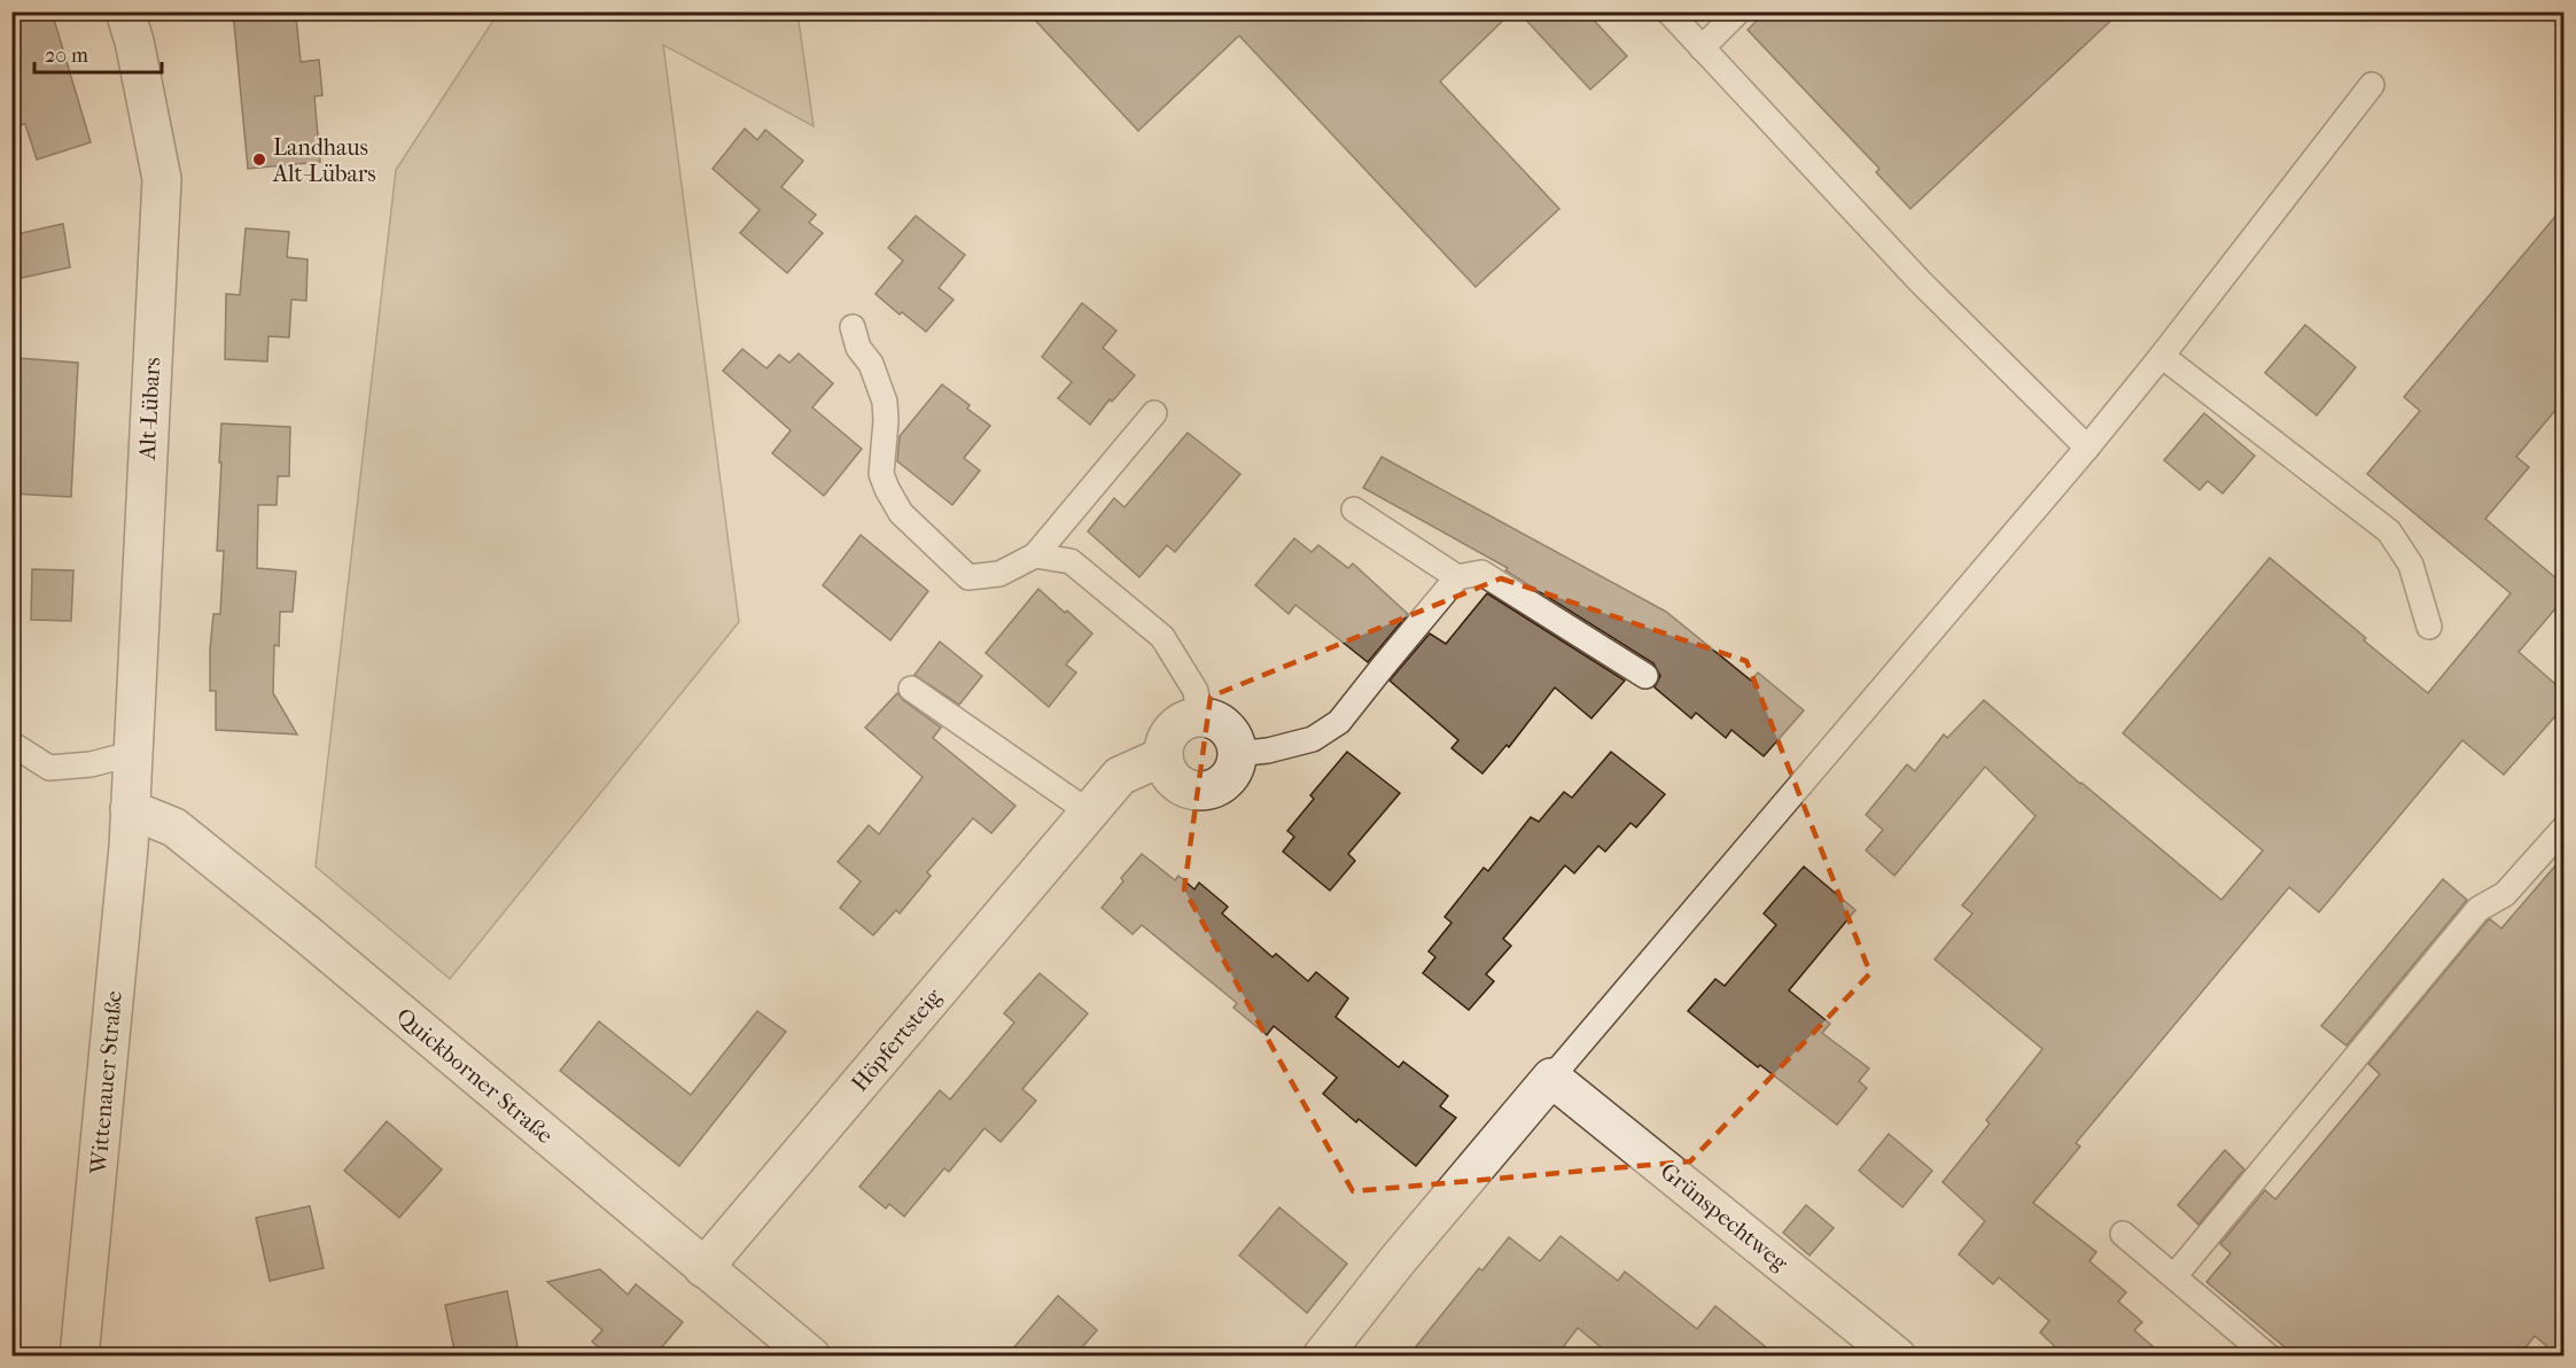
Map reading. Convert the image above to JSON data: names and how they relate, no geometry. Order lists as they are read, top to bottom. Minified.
{"streets":{"street":["Alt-Lübars","Höpfertsteig","Quickborner Straße","Wittenauer Straße","Grünspechtweg"]},"crossings":[["Alt-Lübars","Quickborner Straße"],["Alt-Lübars","Wittenauer Straße"],["Höpfertsteig","Quickborner Straße"],["Quickborner Straße","Wittenauer Straße"]],"places":["Landhaus Alt-Lübars"],"scale_bar":"20 m"}
